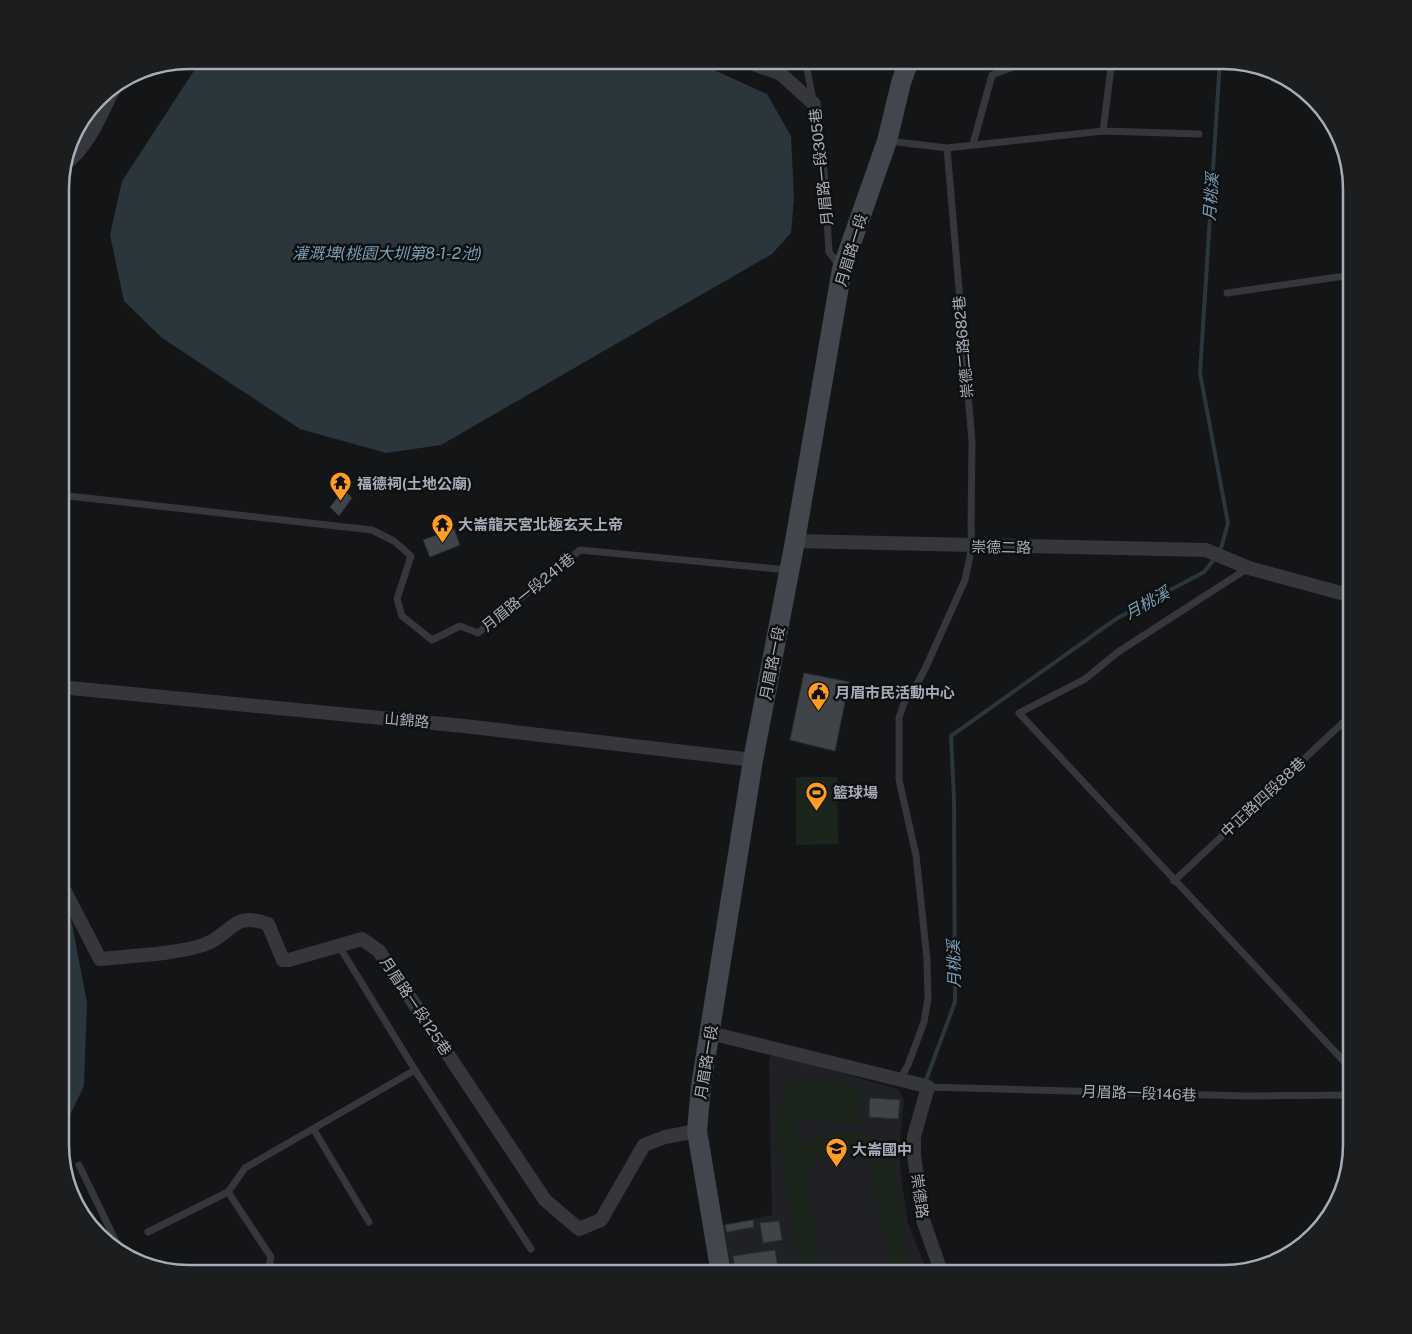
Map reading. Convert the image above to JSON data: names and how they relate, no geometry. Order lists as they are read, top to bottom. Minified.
{"streets":{"street":["月眉路一段","崇德二路","山錦路","月眉路一段125巷","崇德路"],"lane":["月眉路一段305巷","崇德二路682巷","月眉路一段241巷","中正路四段88巷","月眉路一段146巷"]},"crossings":[["月眉路一段305巷","月眉路一段"],["月眉路一段","崇德二路"],["月眉路一段","月眉路一段241巷"],["月眉路一段","山錦路"],["月眉路一段","月眉路一段125巷"],["崇德二路682巷","崇德二路"],["月眉路一段146巷","崇德路"]],"water":["月桃溪","灌溉埤(桃園大圳第8-1-2池)"],"places":{"temple":["福德祠(土地公廟)","大崙龍天宮北極玄天上帝"],"public building":["月眉市民活動中心"],"sports":["籃球場"],"school or university":["大崙國中"]}}
